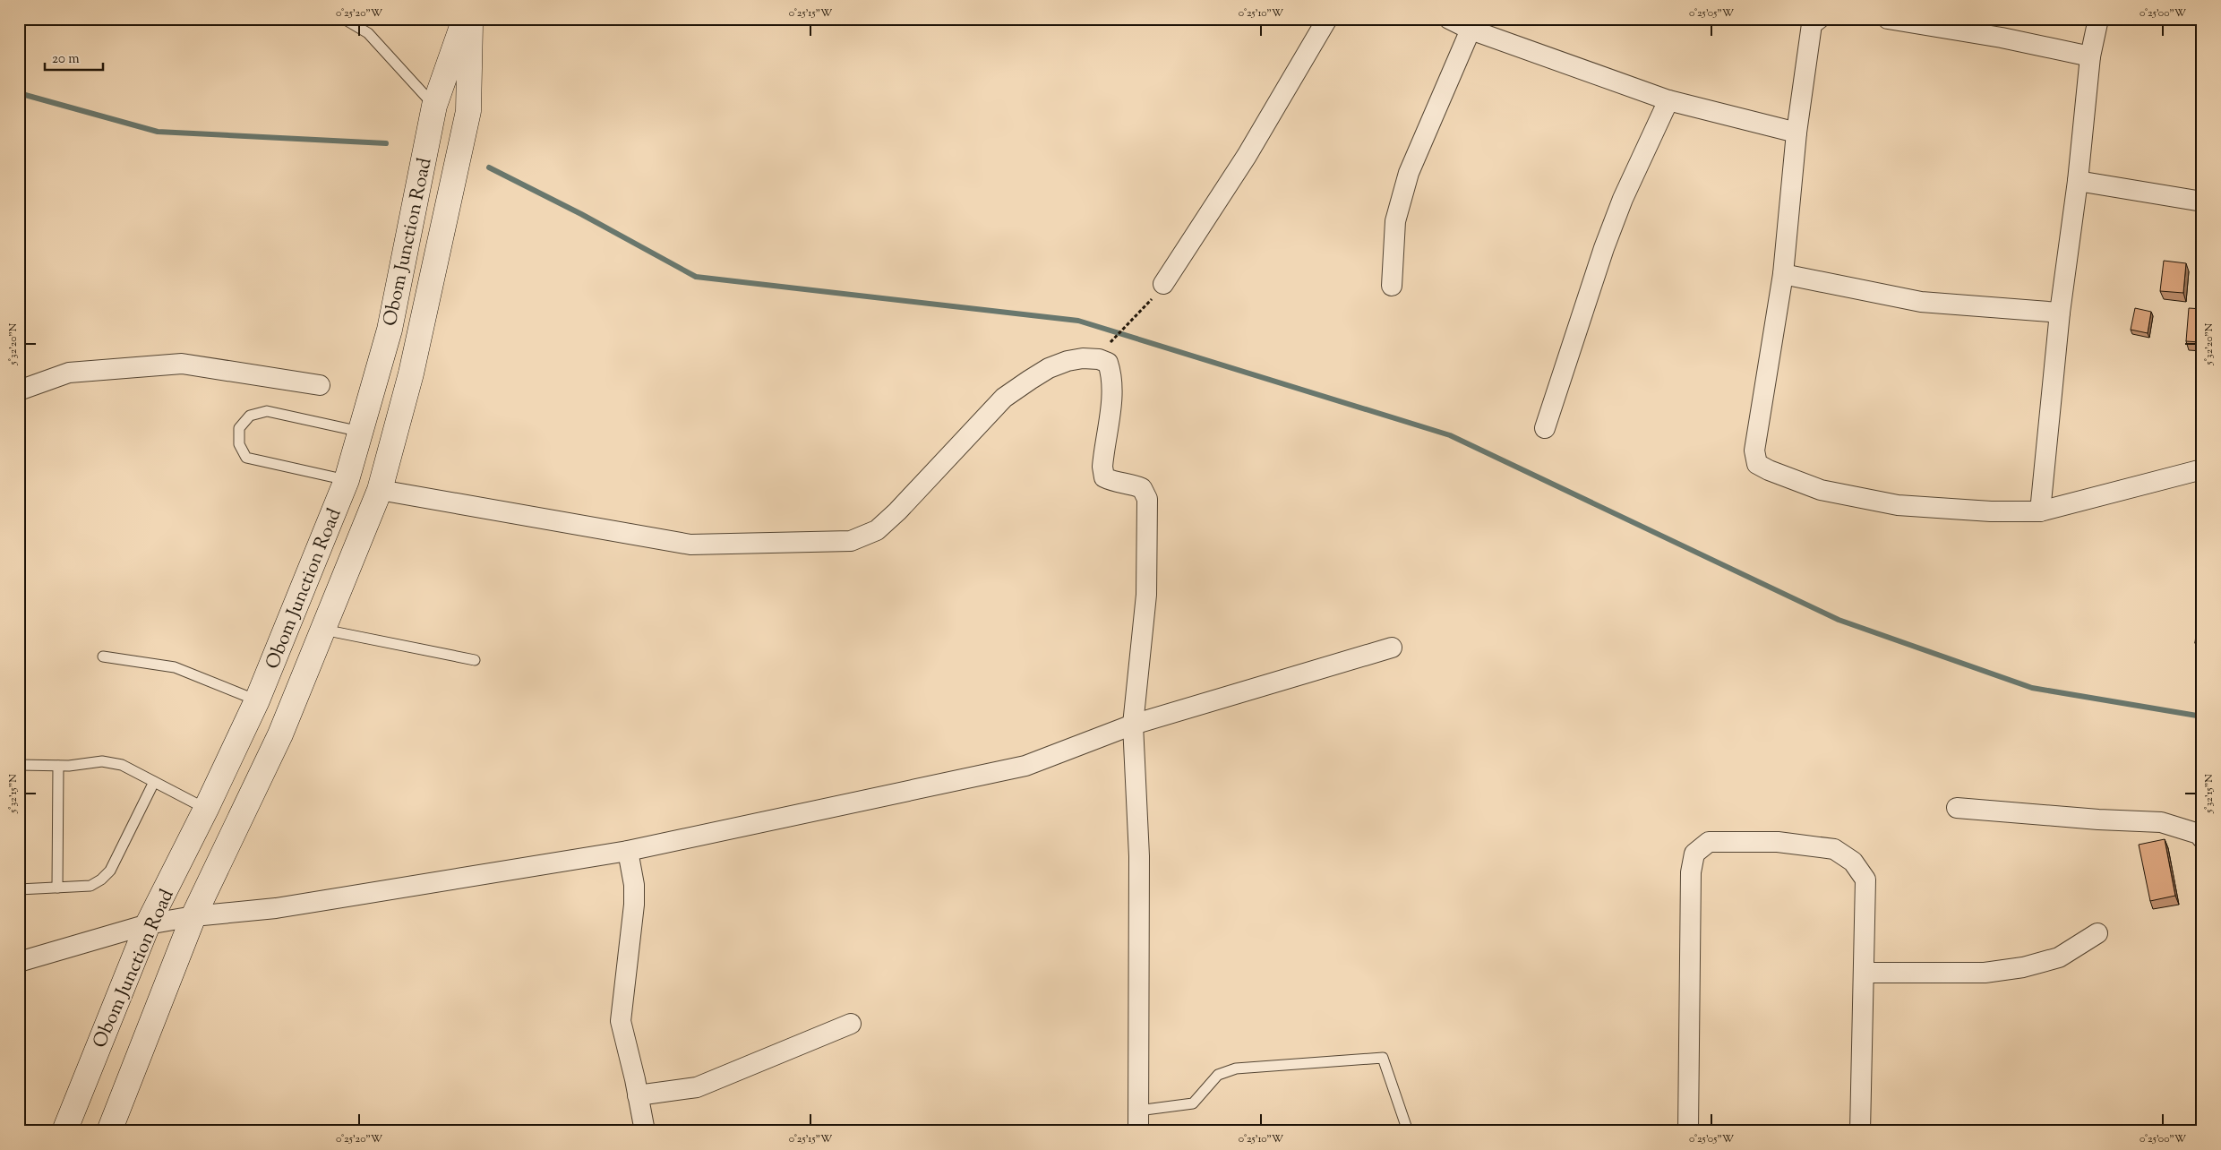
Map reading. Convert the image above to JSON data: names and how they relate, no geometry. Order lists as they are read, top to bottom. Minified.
{"streets":{"main road":["Obom Junction Road"]},"scale_bar":"20 m","coordinates":["0°25'20\"W","0°25'15\"W","0°25'10\"W","0°25'05\"W","0°25'00\"W","5°32'20\"N","5°32'15\"N"]}
